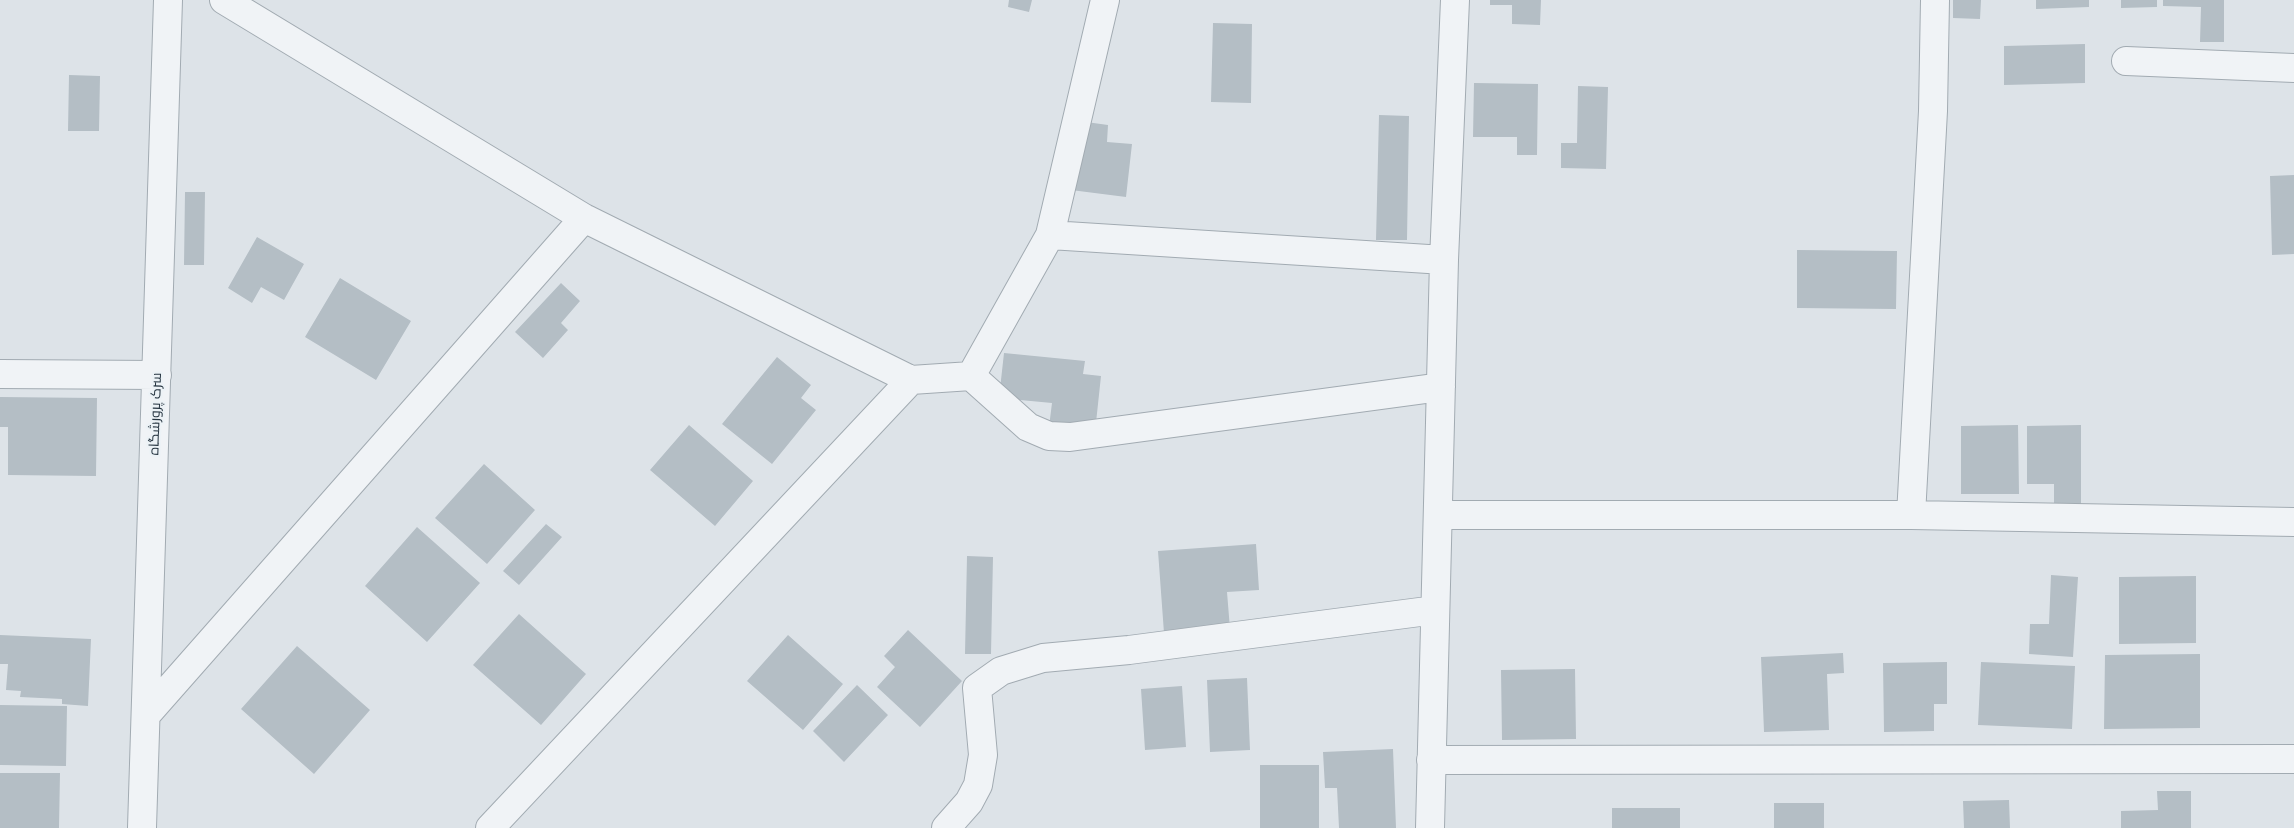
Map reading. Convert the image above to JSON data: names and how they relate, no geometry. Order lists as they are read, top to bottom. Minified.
{"streets":{"street":["سرک پرورشگاه"]}}
